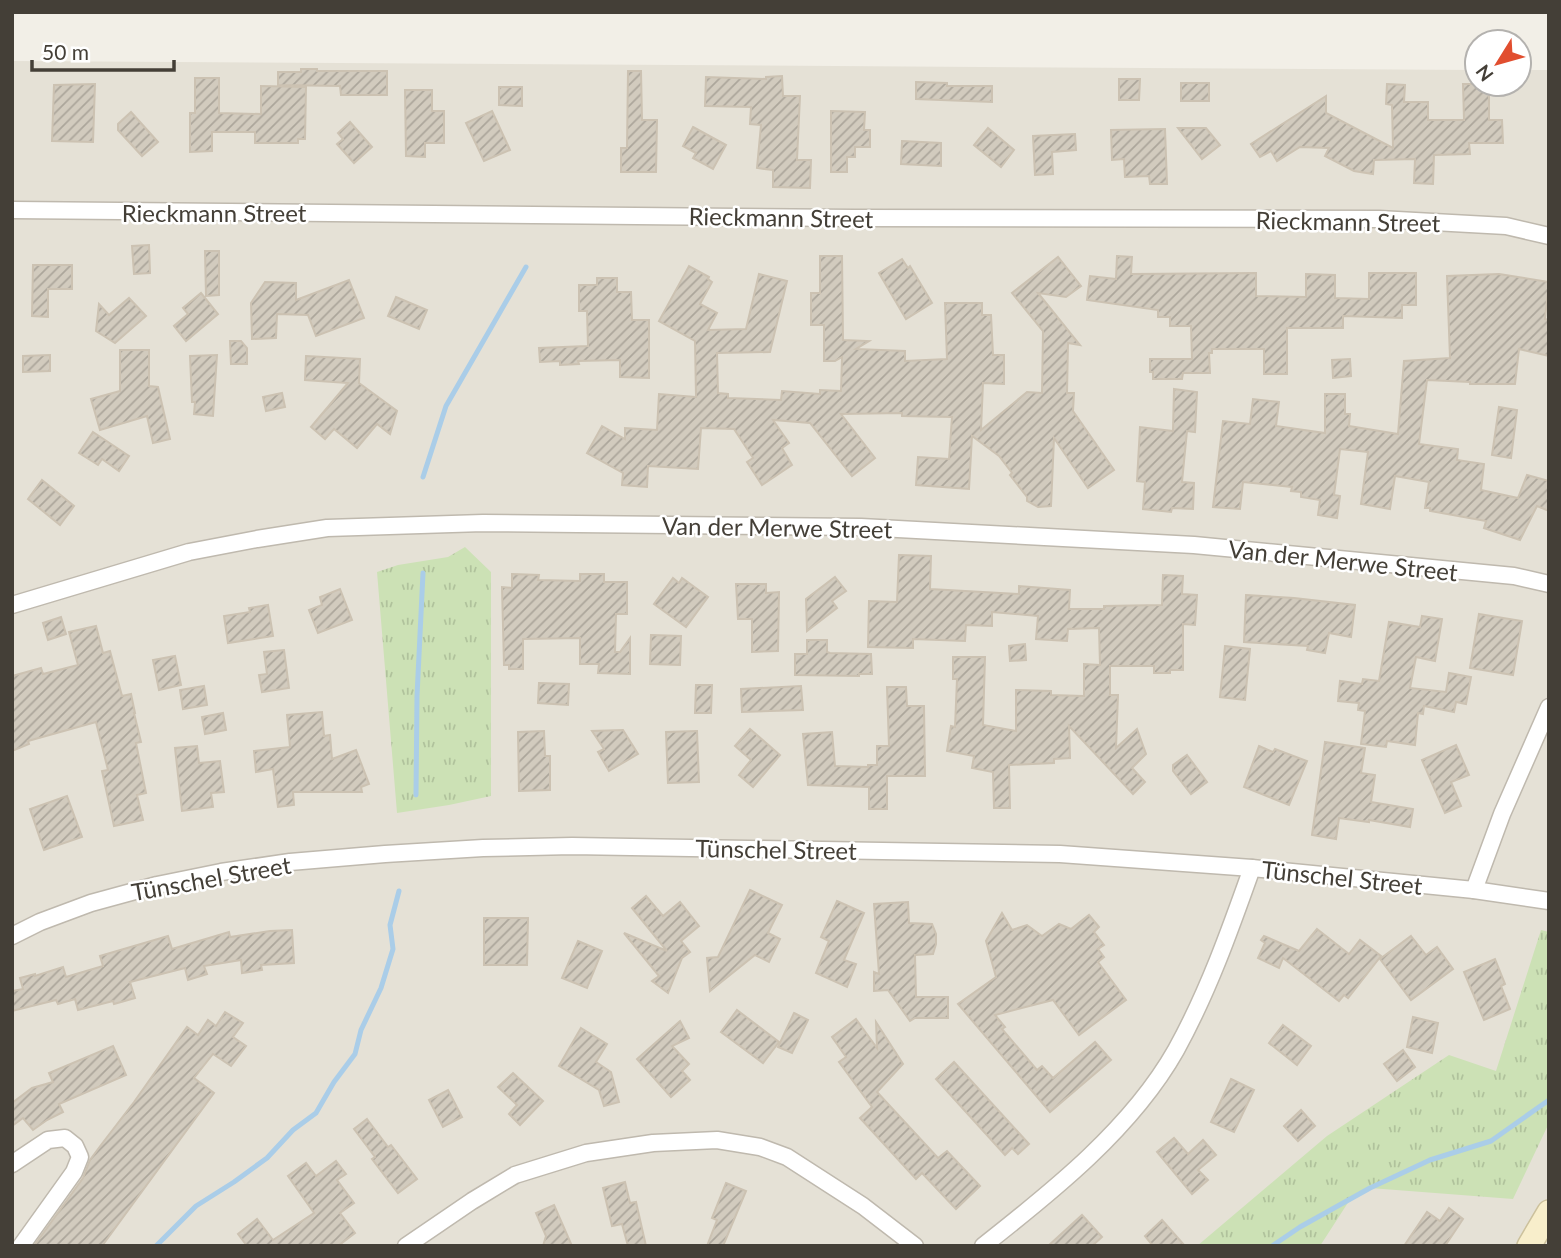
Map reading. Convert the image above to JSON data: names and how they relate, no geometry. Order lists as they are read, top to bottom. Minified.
{"streets":{"street":["Rieckmann Street","Van der Merwe Street","Tünschel Street"]},"scale_bar":"50 m","north":"bottom left"}
